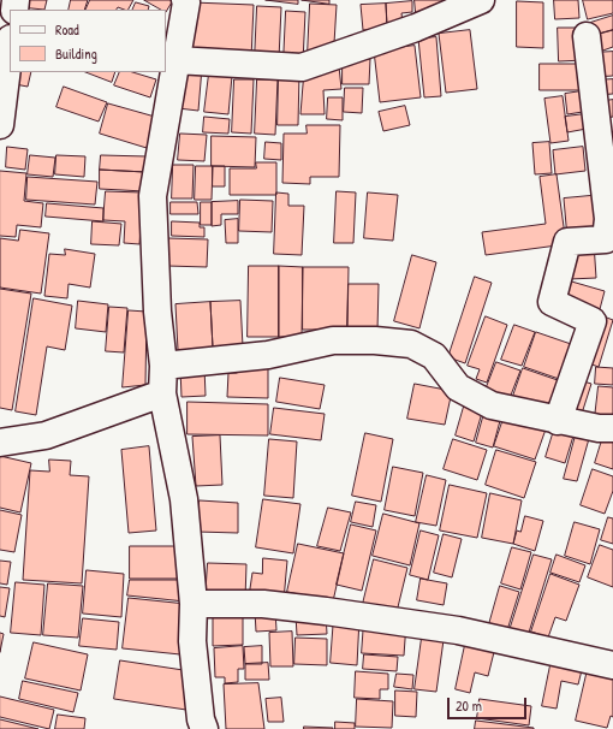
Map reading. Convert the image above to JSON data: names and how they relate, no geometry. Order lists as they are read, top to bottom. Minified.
{"legend":["Road","Building"],"scale_bar":"20 m"}
